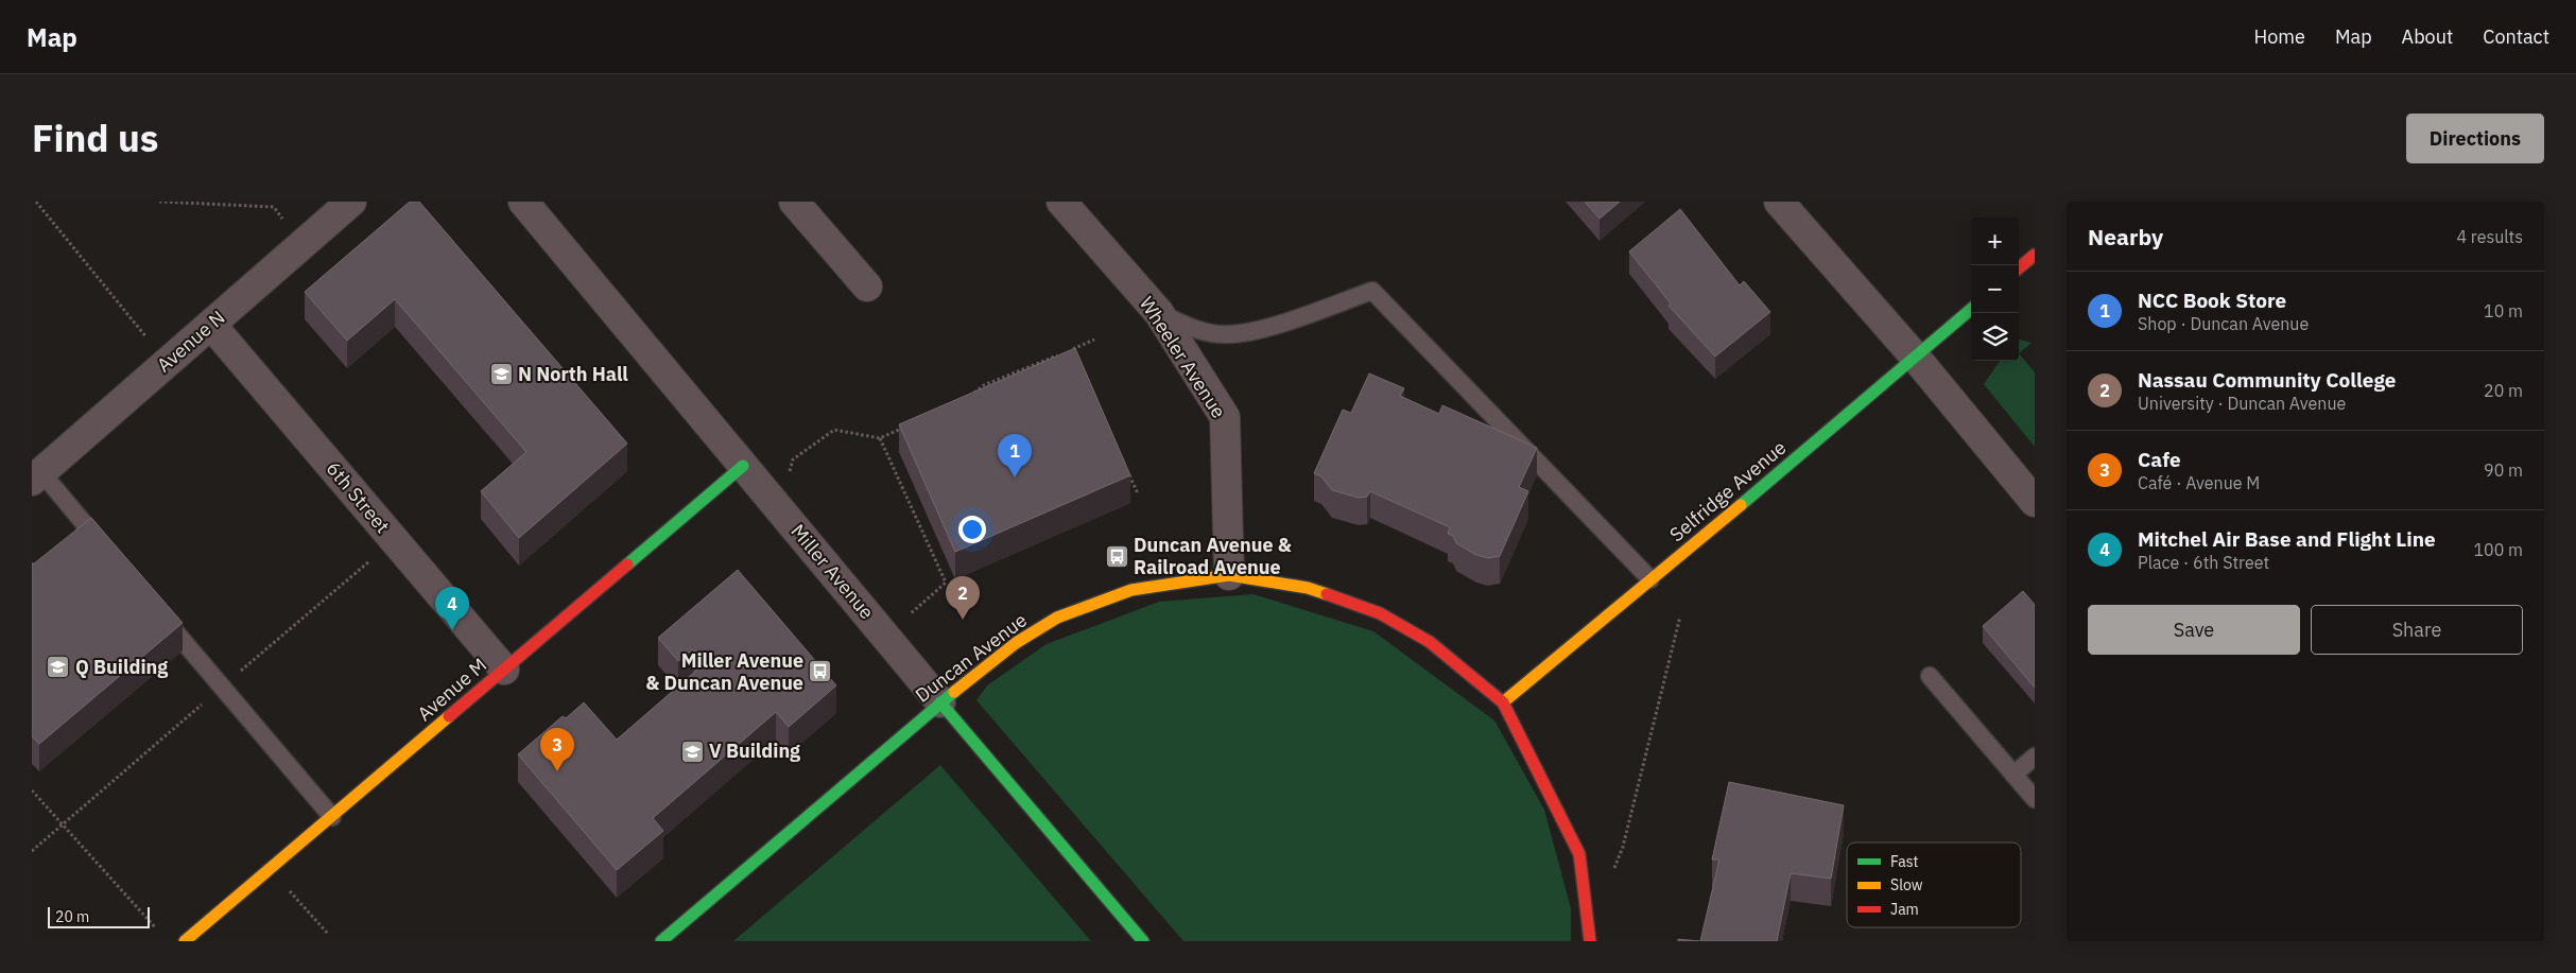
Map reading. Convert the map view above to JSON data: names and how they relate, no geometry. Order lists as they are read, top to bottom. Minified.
{"streets":{"street":["Avenue N","Wheeler Avenue","Selfridge Avenue","6th Street","Miller Avenue","Duncan Avenue","Avenue M"]},"crossings":[["Avenue N","6th Street"],["Wheeler Avenue","Duncan Avenue"],["Selfridge Avenue","Duncan Avenue"],["6th Street","Avenue M"],["Miller Avenue","Duncan Avenue"],["Miller Avenue","Avenue M"]],"places":{"school or university":["N North Hall","Q Building","V Building"],"bus stop":["Duncan Avenue & Railroad Avenue","Miller Avenue & Duncan Avenue"]},"legend":["Fast","Slow","Jam"],"scale_bar":"20 m","page":{"header":"Map","nav":["Home","Map","About","Contact"],"title":"Find us","buttons":["Directions",["Save","Share"]],"heading":["Nearby","4 results"],"map_buttons":["+","−"],"list":[{"mark":"1","name":"NCC Book Store","note":"Shop · Duncan Avenue","value":"10 m"},{"mark":"2","name":"Nassau Community College","note":"University · Duncan Avenue","value":"20 m"},{"mark":"3","name":"Cafe","note":"Café · Avenue M","value":"90 m"},{"mark":"4","name":"Mitchel Air Base and Flight Line","note":"Place · 6th Street","value":"100 m"}],"pins":["1","2","4","3"],"scale":"20 m"}}
